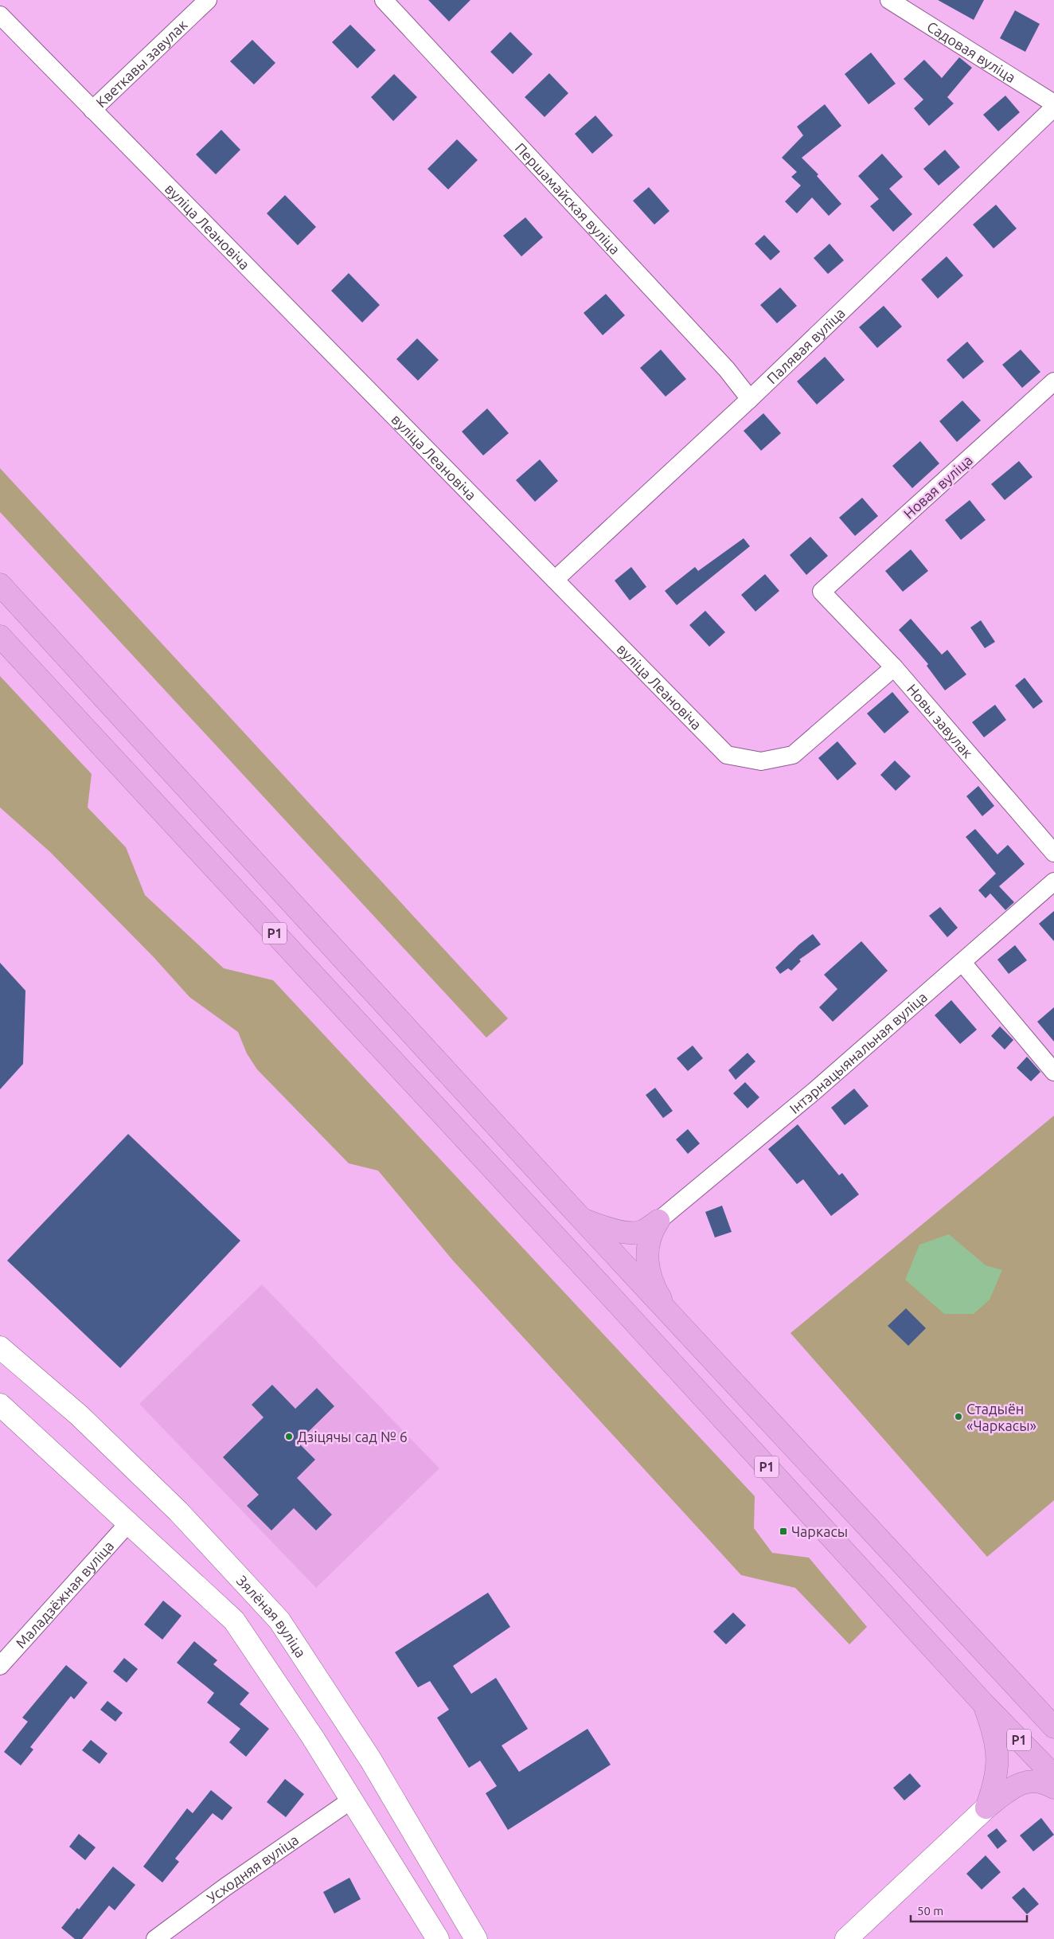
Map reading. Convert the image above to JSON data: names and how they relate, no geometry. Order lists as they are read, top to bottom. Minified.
{"streets":{"highway":["Р1"],"main road":["Зялёная вуліца"],"street":["Садовая вуліца","Кветкавы завулак","Першамайская вуліца","вуліца Леановіча","Палявая вуліца","Новая вуліца","Новы завулак","Інтэрнацыянальная вуліца","Маладзёжная вуліца","Усходняя вуліца"]},"crossings":[["Кветкавы завулак","вуліца Леановіча"],["Першамайская вуліца","Палявая вуліца"],["вуліца Леановіча","Палявая вуліца"],["вуліца Леановіча","Новы завулак"],["Новая вуліца","Новы завулак"]],"places":{"other":["Стадыён «Чаркасы»","Дзіцячы сад № 6"],"transit":["Чаркасы"]},"scale_bar":"50 m"}
